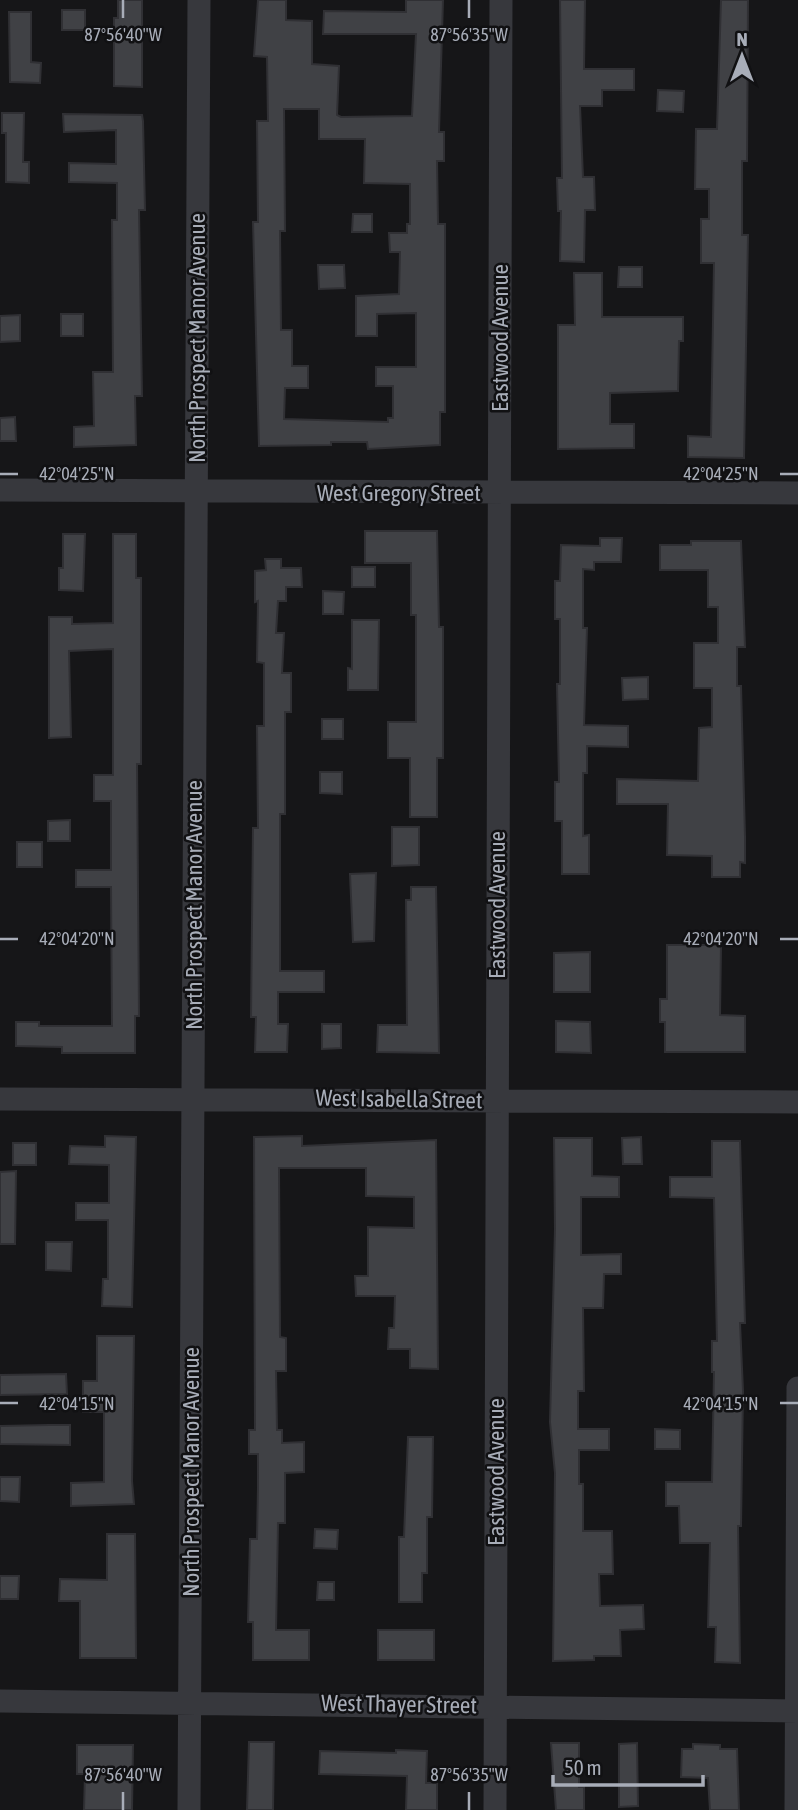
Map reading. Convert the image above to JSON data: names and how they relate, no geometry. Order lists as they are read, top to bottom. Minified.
{"streets":{"street":["North Prospect Manor Avenue","Eastwood Avenue","West Gregory Street","West Isabella Street","West Thayer Street"]},"crossings":[["North Prospect Manor Avenue","West Gregory Street"],["North Prospect Manor Avenue","West Isabella Street"],["North Prospect Manor Avenue","West Thayer Street"],["Eastwood Avenue","West Gregory Street"],["Eastwood Avenue","West Isabella Street"],["Eastwood Avenue","West Thayer Street"]],"scale_bar":"50 m","north":"top","coordinates":["87°56'40\"W","87°56'35\"W","42°04'25\"N","42°04'20\"N","42°04'15\"N"]}
